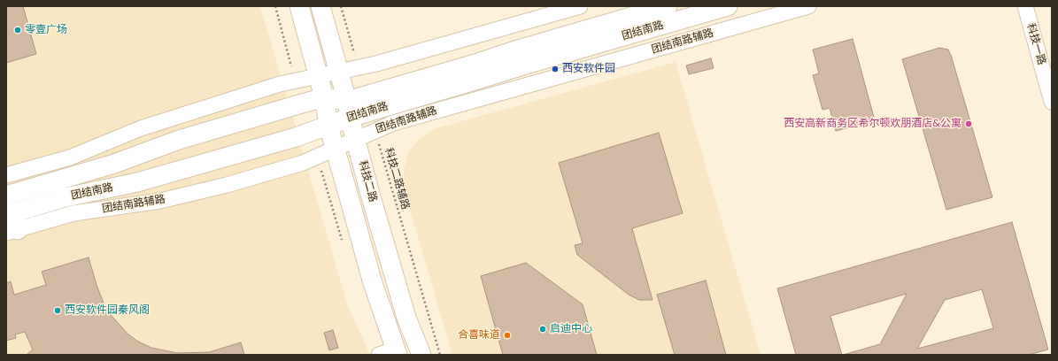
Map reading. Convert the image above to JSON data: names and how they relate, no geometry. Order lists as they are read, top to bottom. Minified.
{"streets":{"main road":["团结南路","科技二路"],"street":["团结南路辅路","科技一路"],"path":["科技二路辅路"]},"crossings":[["团结南路","团结南路辅路"],["团结南路","科技二路"],["团结南路辅路","科技二路辅路"],["团结南路辅路","科技二路"]],"places":["零壹广场","西安软件园","西安高新商务区希尔顿欢朋酒店&公寓","西安软件园秦风阁","启迪中心","合喜味道"]}
